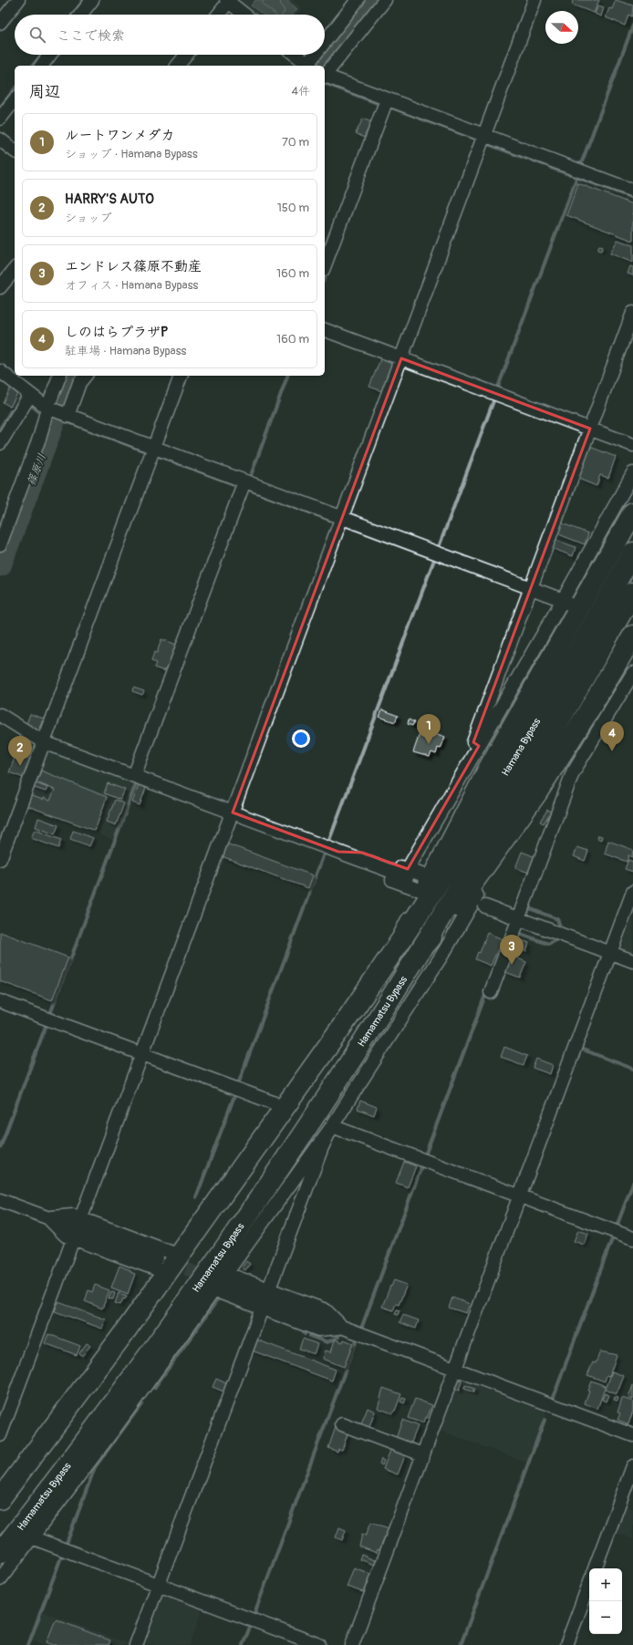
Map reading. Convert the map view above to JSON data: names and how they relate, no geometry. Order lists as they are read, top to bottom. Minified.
{"streets":{"highway":["Hamana Bypass","Hamamatsu Bypass"]},"crossings":[["Hamana Bypass","Hamamatsu Bypass"]],"water":["篠原川"],"north":"right","page":{"search":"ここで検索","heading":["周辺","4件"],"list":[{"mark":"1","name":"ルートワンメダカ","note":"ショップ · Hamana Bypass","value":"70 m"},{"mark":"2","name":"HARRY'S AUTO","note":"ショップ","value":"150 m"},{"mark":"3","name":"エンドレス篠原不動産","note":"オフィス · Hamana Bypass","value":"160 m"},{"mark":"4","name":"しのはらプラザP","note":"駐車場 · Hamana Bypass","value":"160 m"}],"pins":["1","4","2","3"],"map_buttons":["+","−"]}}
